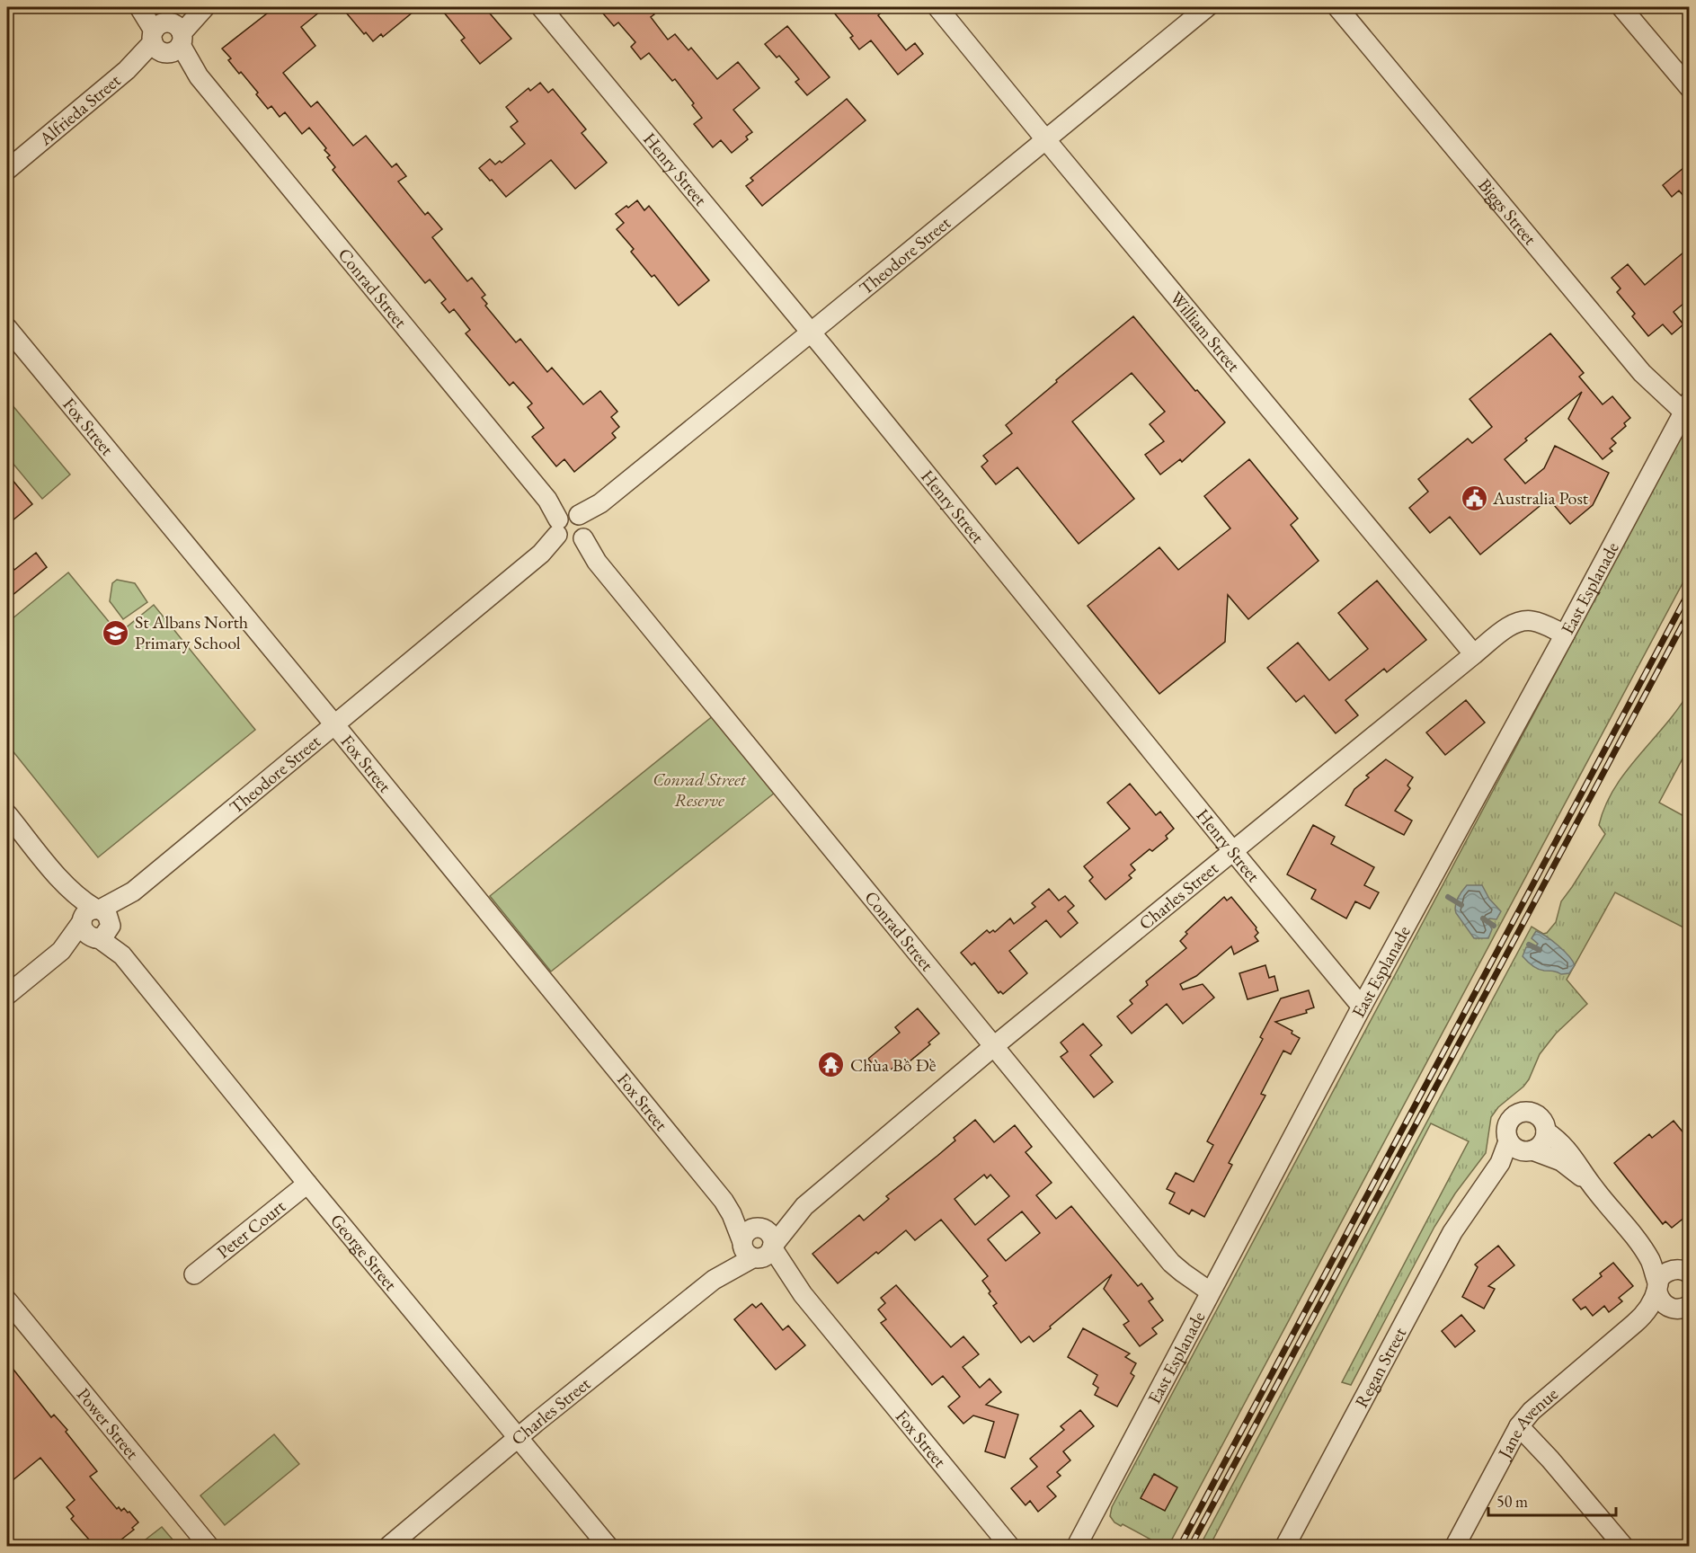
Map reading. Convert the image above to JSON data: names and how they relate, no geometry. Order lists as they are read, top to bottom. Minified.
{"streets":{"street":["Alfrieda Street","Henry Street","Biggs Street","Theodore Street","Conrad Street","William Street","Fox Street","East Esplanade","Charles Street","Peter Court","George Street","Regan Street","Power Street","Jane Avenue"]},"crossings":[["Alfrieda Street","Conrad Street"],["Henry Street","Theodore Street"],["Henry Street","East Esplanade"],["Henry Street","Charles Street"],["Biggs Street","East Esplanade"],["Theodore Street","Conrad Street"],["Theodore Street","William Street"],["Theodore Street","Fox Street"],["Theodore Street","George Street"],["Conrad Street","East Esplanade"],["Conrad Street","Charles Street"],["William Street","Charles Street"],["Fox Street","Charles Street"],["East Esplanade","Charles Street"],["Charles Street","George Street"],["Peter Court","George Street"]],"parks":["Conrad Street Reserve"],"places":{"public building":["Australia Post"],"school or university":["St Albans North Primary School"],"temple":["Chùa Bồ Đề"]},"scale_bar":"50 m"}
